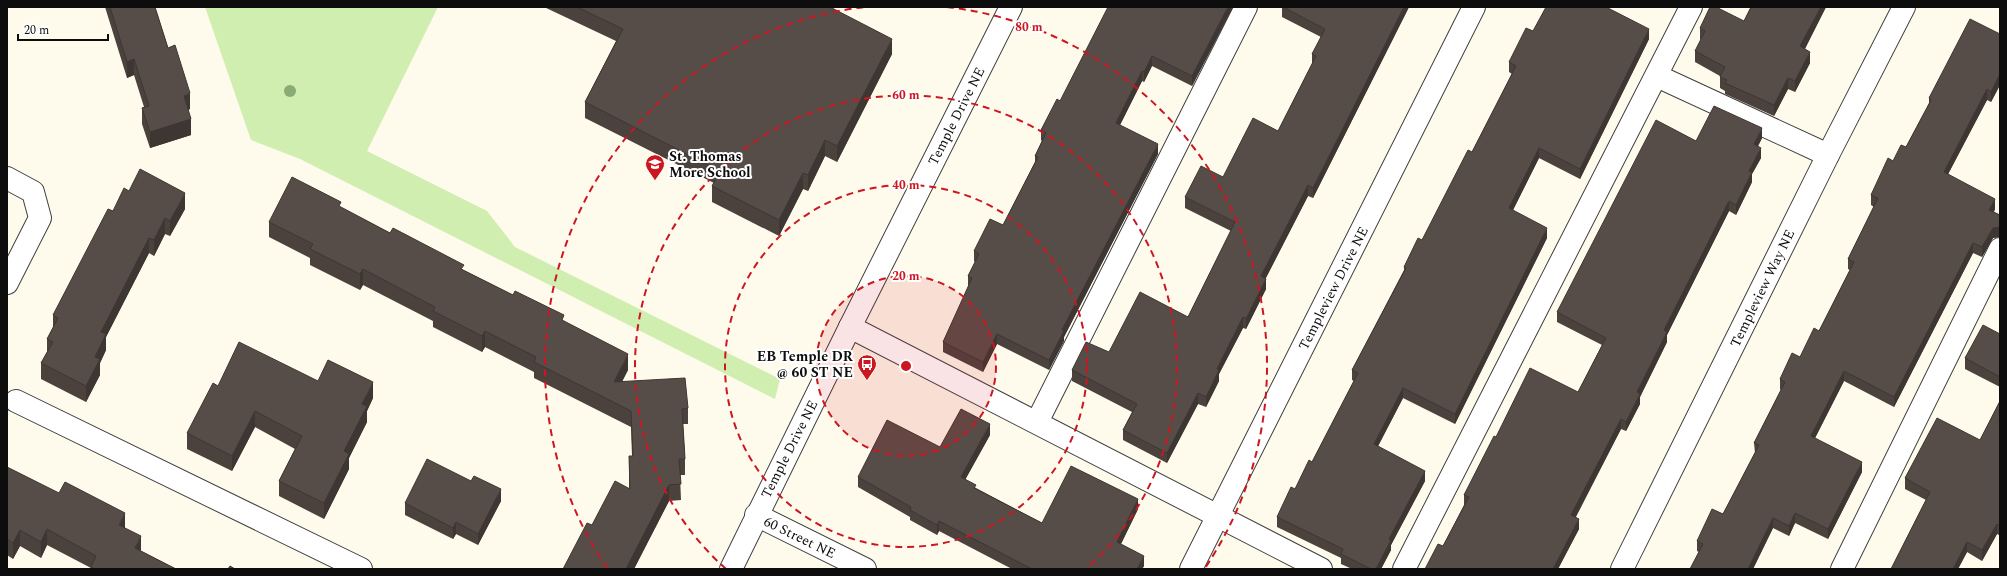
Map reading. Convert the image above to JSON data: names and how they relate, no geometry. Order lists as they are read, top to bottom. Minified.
{"streets":{"street":["Temple Drive NE","Templeview Drive NE","Templeview Way NE","60 Street NE"]},"crossings":[["Temple Drive NE","60 Street NE"]],"places":{"school or university":["St. Thomas More School"],"bus stop":["EB Temple DR @ 60 ST NE"]},"scale_bar":"20 m","rings":["80 m","60 m","40 m","20 m"]}
